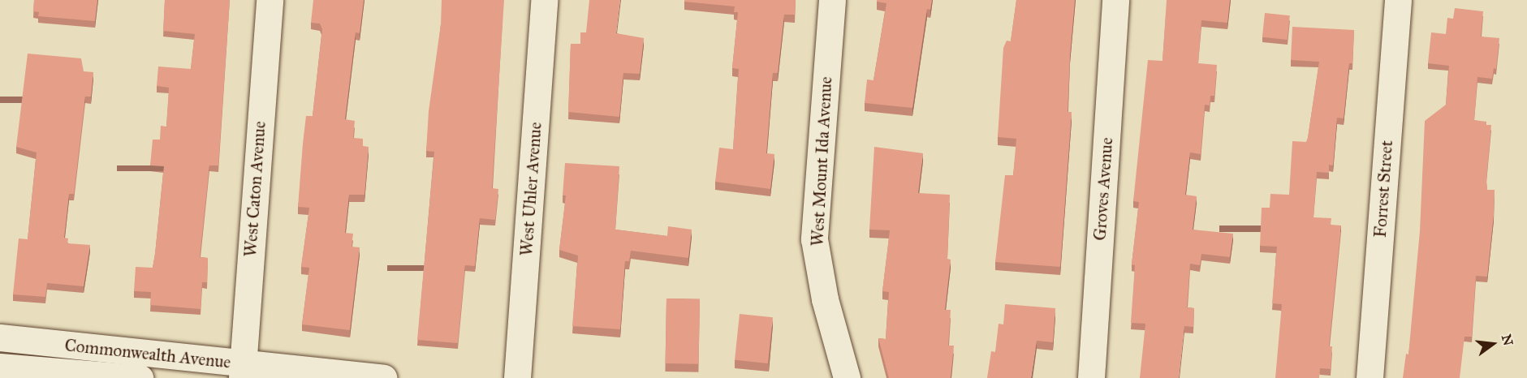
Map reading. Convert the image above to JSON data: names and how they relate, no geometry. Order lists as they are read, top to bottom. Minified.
{"streets":{"street":["West Mount Ida Avenue","West Caton Avenue","West Uhler Avenue","Groves Avenue","Forrest Street","Commonwealth Avenue"]},"crossings":[["West Caton Avenue","Commonwealth Avenue"]],"north":"right"}
